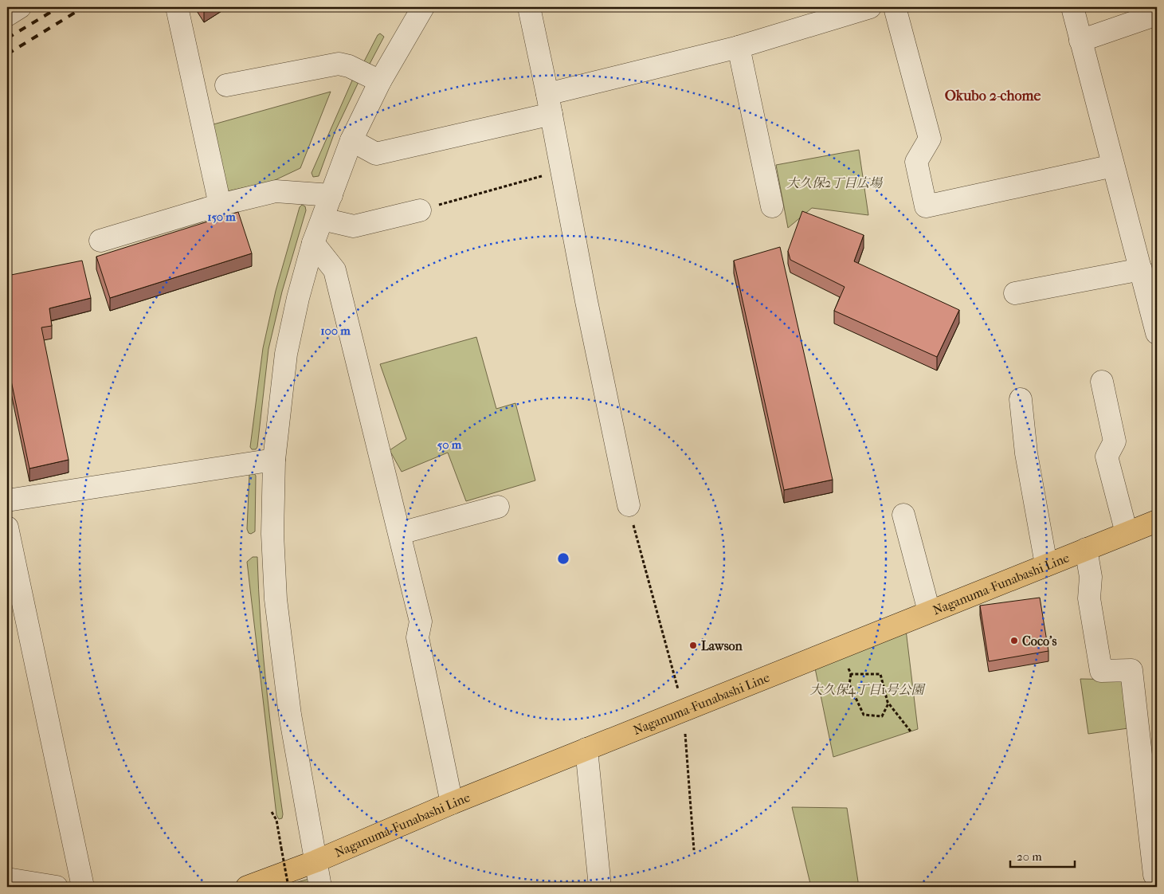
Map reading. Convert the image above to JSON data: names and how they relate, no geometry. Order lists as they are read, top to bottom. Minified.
{"streets":{"main road":["Naganuma-Funabashi Line"]},"districts":["Okubo 2-chome"],"parks":["大久保2丁目広場","大久保4丁目1号公園"],"places":["Coco's","Lawson"],"scale_bar":"20 m","rings":["150 m","100 m","50 m"]}
